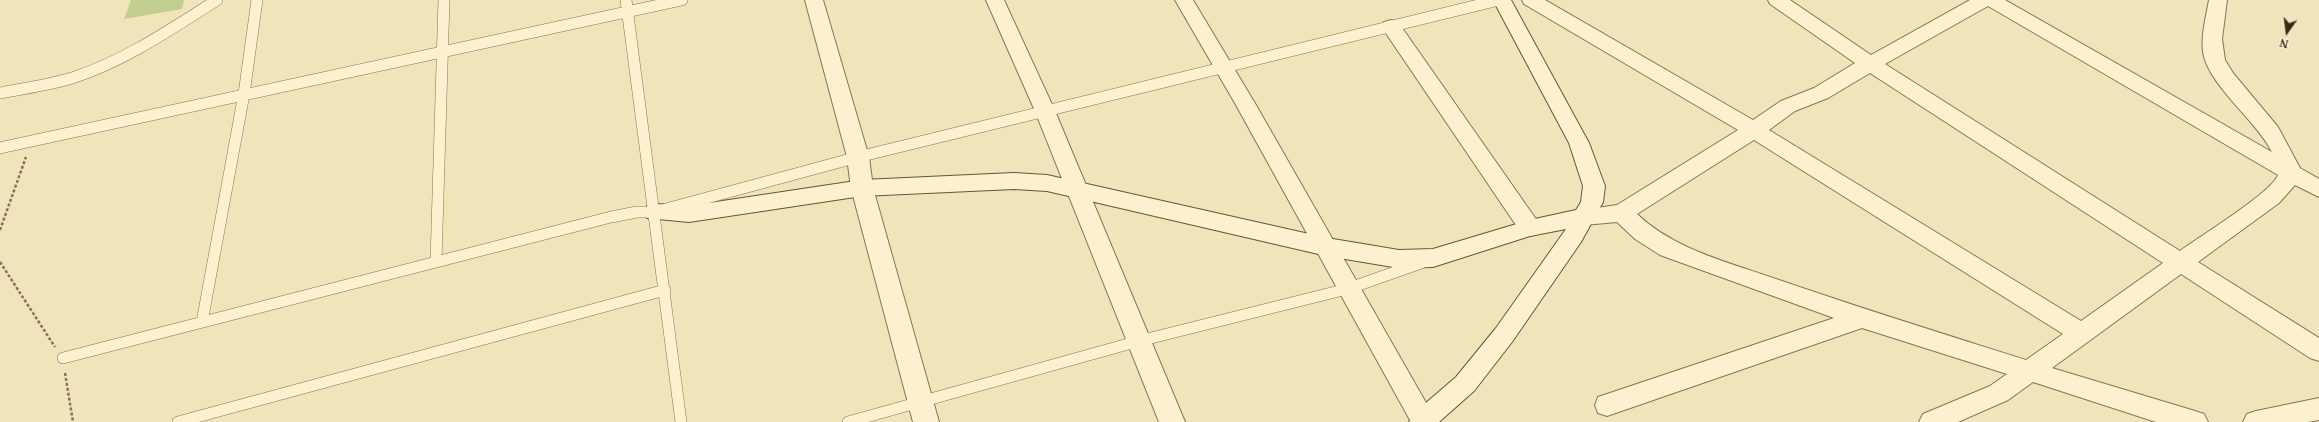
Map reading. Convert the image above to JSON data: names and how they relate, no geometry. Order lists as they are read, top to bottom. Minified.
{"north":"bottom"}
